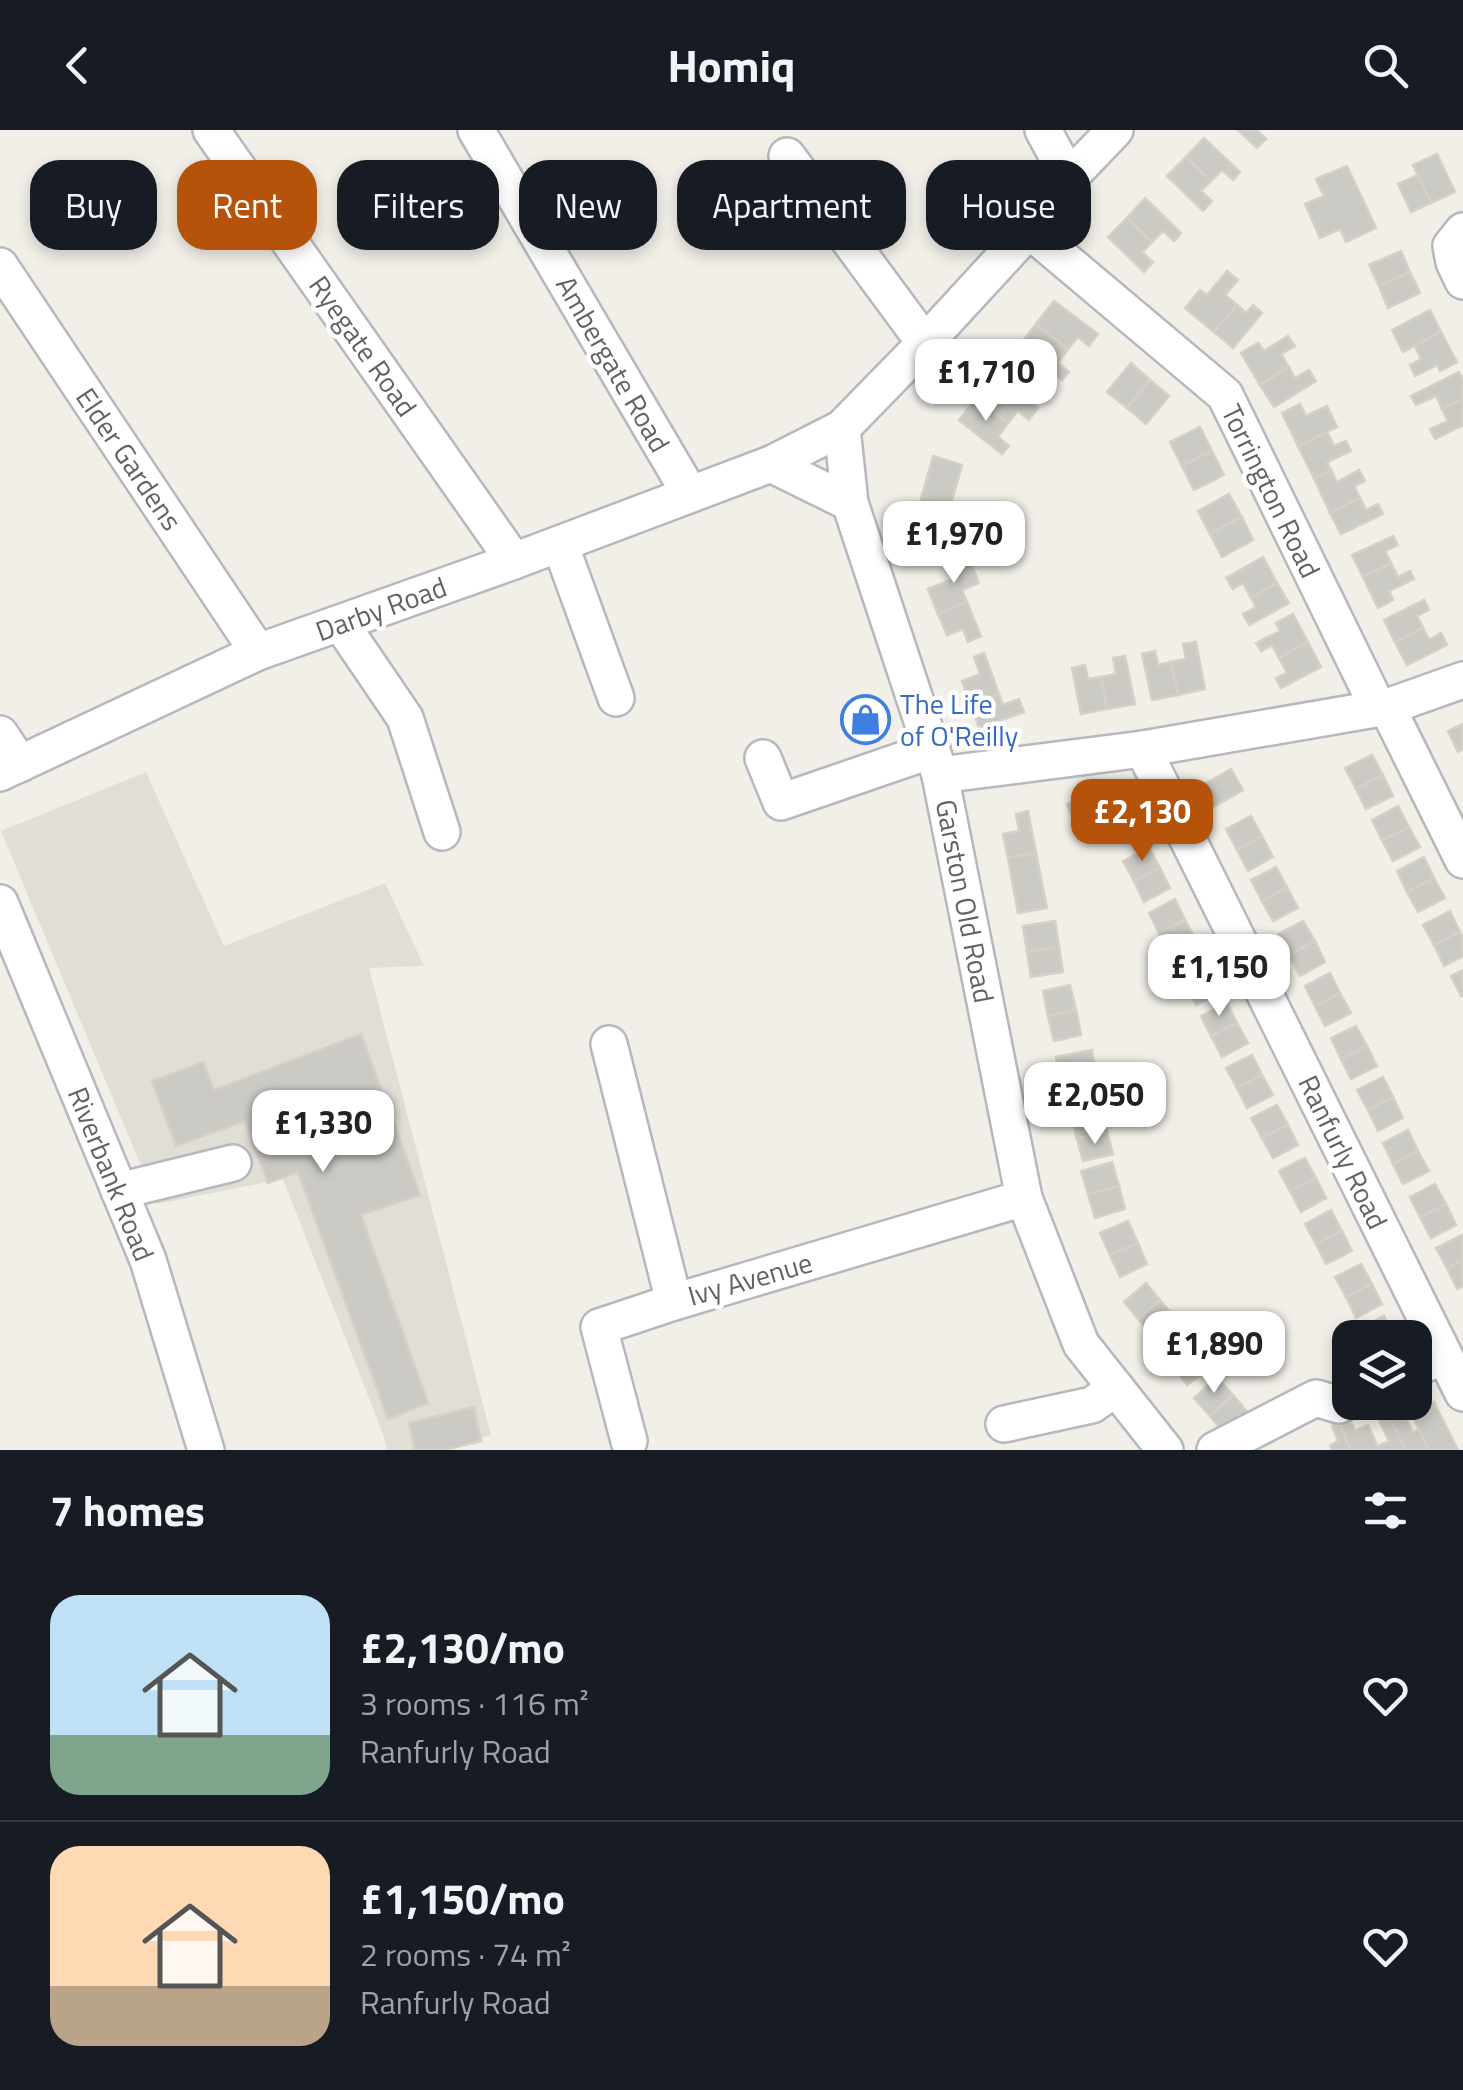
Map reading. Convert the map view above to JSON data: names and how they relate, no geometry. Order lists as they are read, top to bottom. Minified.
{"streets":{"street":["Ryegate Road","Ambergate Road","Elder Gardens","Torrington Road","Darby Road","Garston Old Road","Ranfurly Road","Riverbank Road","Ivy Avenue"]},"crossings":[["Ryegate Road","Darby Road"],["Ambergate Road","Darby Road"],["Elder Gardens","Darby Road"],["Garston Old Road","Ivy Avenue"]],"places":{"shop":["The Life of O'Reilly"]},"page":{"header":"Homiq","chip":["Buy","Rent","Filters","New","Apartment","House"],"price":["£1,710","£1,970","£2,130","£1,150","£2,050","£1,330","£1,890"],"heading":"7 homes","list":[{"name":"£2,130/mo","note":"3 rooms · 116 m² · Ranfurly Road"},{"name":"£1,150/mo","note":"2 rooms · 74 m² · Ranfurly Road"}]}}
